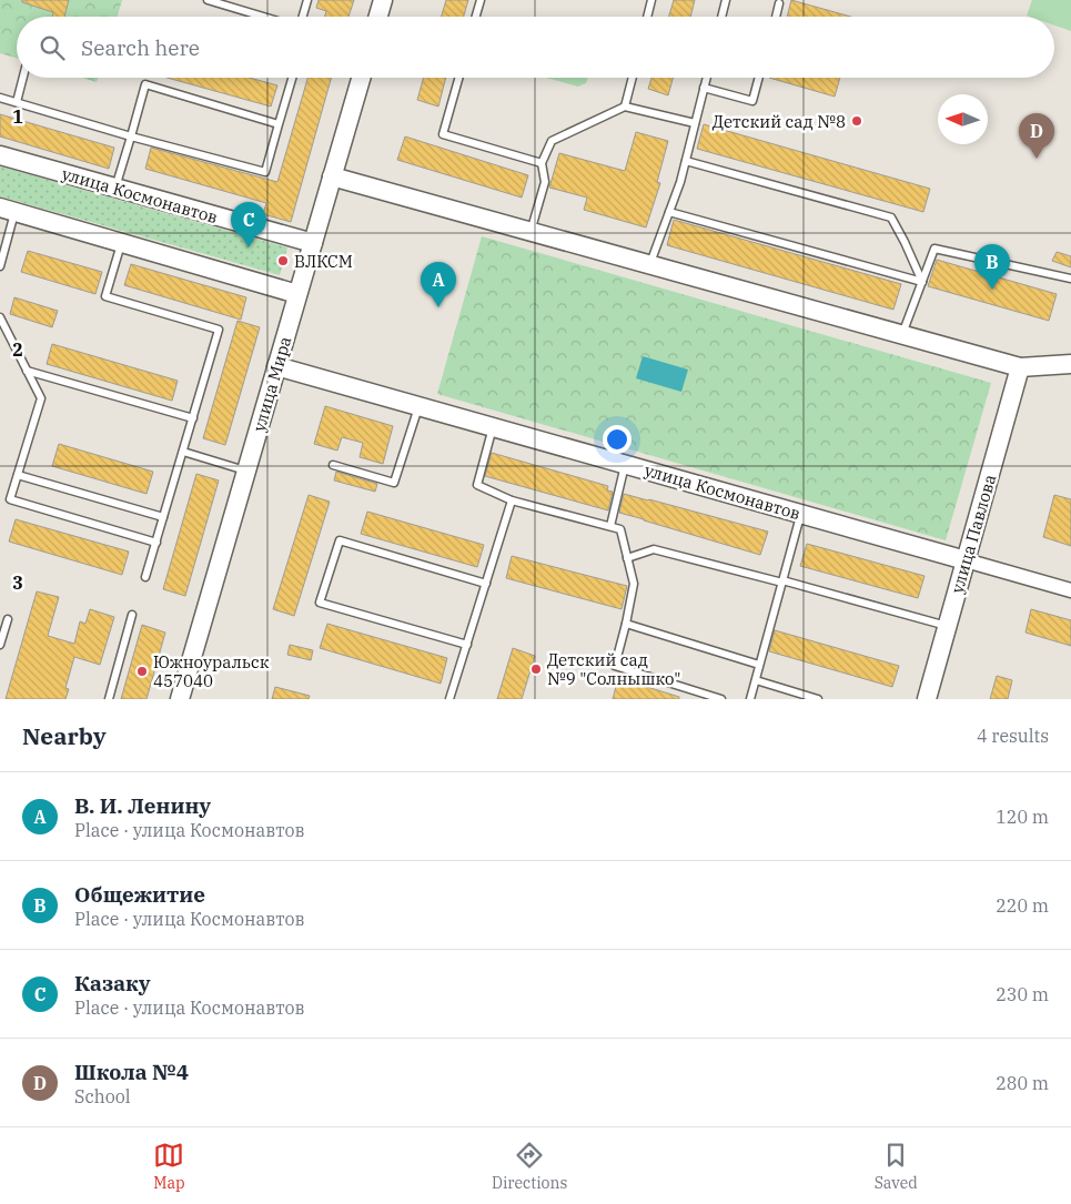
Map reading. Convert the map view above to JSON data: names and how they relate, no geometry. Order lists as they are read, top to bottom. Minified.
{"streets":{"street":["улица Космонавтов","улица Мира","улица Павлова"]},"crossings":[["улица Космонавтов","улица Мира"],["улица Космонавтов","улица Павлова"]],"places":["Детский сад №8","ВЛКСМ","Детский сад №9 \"Солнышко\"","Южноуральск 457040"],"north":"left","page":{"search":"Search here","pins":["D","C","B","A"],"heading":["Nearby","4 results"],"list":[{"mark":"A","name":"В. И. Ленину","note":"Place · улица Космонавтов","value":"120 m"},{"mark":"B","name":"Общежитие","note":"Place · улица Космонавтов","value":"220 m"},{"mark":"C","name":"Казаку","note":"Place · улица Космонавтов","value":"230 m"},{"mark":"D","name":"Школа №4","note":"School","value":"280 m"}],"nav":["Map","Directions","Saved"]},"grid":{"rows":["1","2","3"]}}
